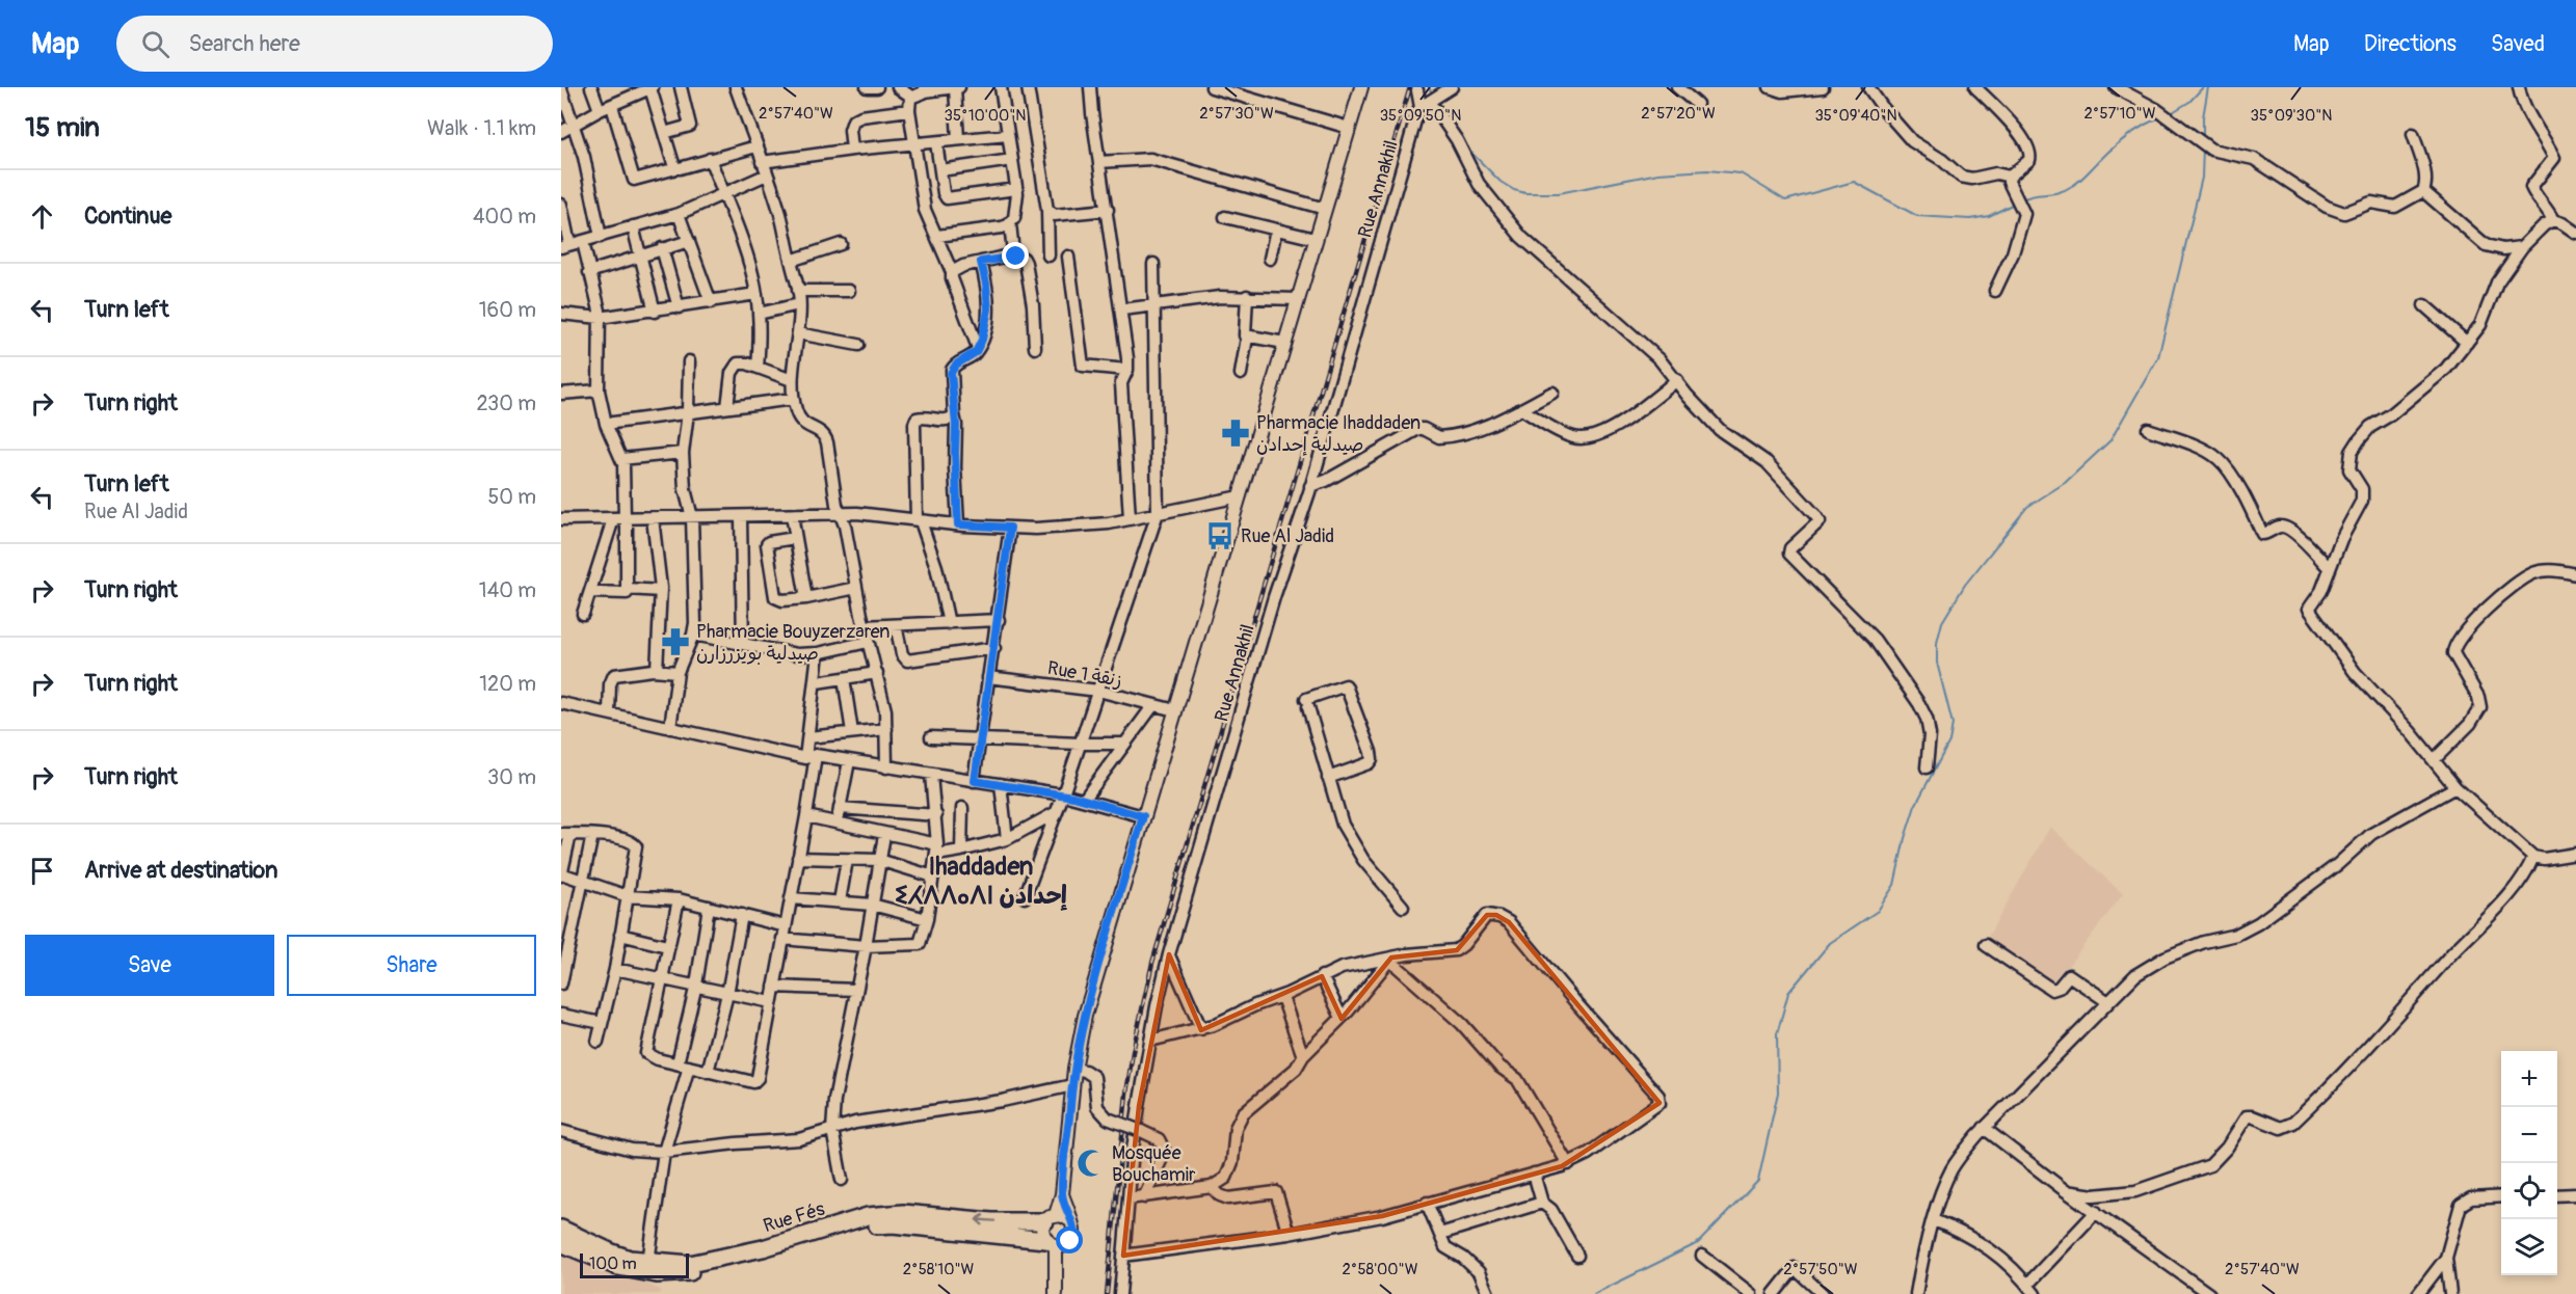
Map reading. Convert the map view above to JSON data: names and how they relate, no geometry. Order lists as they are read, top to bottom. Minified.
{"streets":{"highway":["Rue Fés"],"street":["Rue Annakhil","Rue 1 زنقة"]},"districts":["Ihaddaden ⵉⵃⴷⴷⴰⴷⵏ إحدادن"],"places":{"pharmacy":["Pharmacie Ihaddaden صيدلية إحدادن","Pharmacie Bouyzerzaren صيدلية بويزرزارن"],"bus stop":["Rue Al Jadid"],"mosque":["Mosquée Bouchamir"]},"scale_bar":"100 m","page":{"header":"Map","search":"Search here","nav":["Map","Directions","Saved"],"heading":["15 min","Walk · 1.1 km"],"list":[["Continue","400 m"],["Turn left","160 m"],["Turn right","230 m"],["Turn left","Rue Al Jadid","50 m"],["Turn right","140 m"],["Turn right","120 m"],["Turn right","30 m"],"Arrive at destination"],"buttons":["Save","Share"],"map_buttons":["+","−"],"scale":"100 m"},"coordinates":["2°57'40\"W","2°57'30\"W","2°57'20\"W","2°57'10\"W","35°10'00\"N","35°09'50\"N","35°09'40\"N","35°09'30\"N","2°58'10\"W","2°58'00\"W","2°57'50\"W"]}
